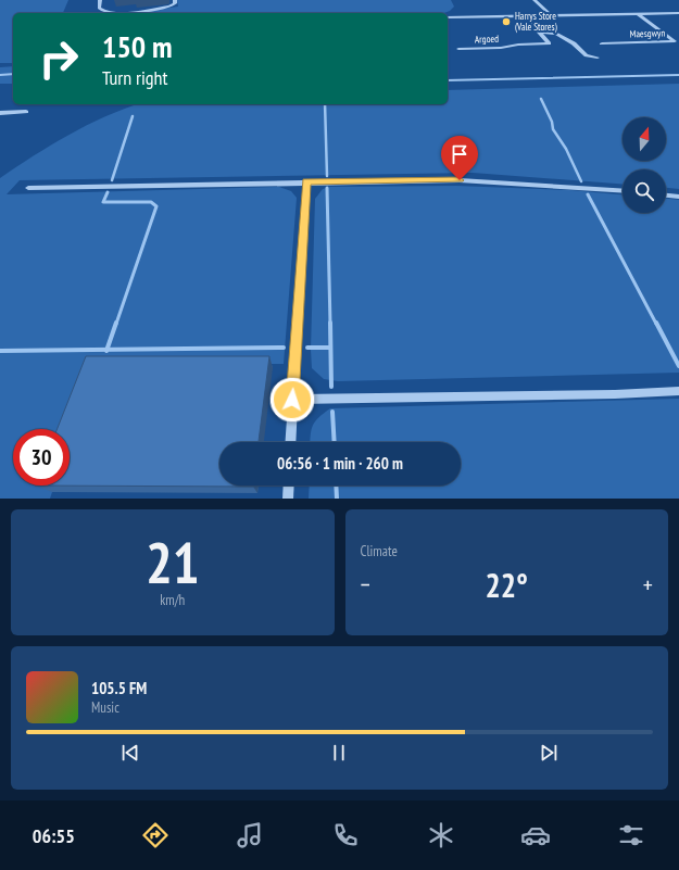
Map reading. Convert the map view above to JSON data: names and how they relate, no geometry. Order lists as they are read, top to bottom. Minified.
{"streets":{"street":["Maesgwyn","Argoed"]},"places":["Harrys Store (Vale Stores)"],"north":"top","page":{"turn":["150 m","Turn right"],"limit":"30","trip":"06:56 · 1 min · 260 m","tile":[["21","km/h"],"Climate"],"heat":["−","22°","+"],"song":["105.5 FM","Music"],"tabs":"06:55"}}
